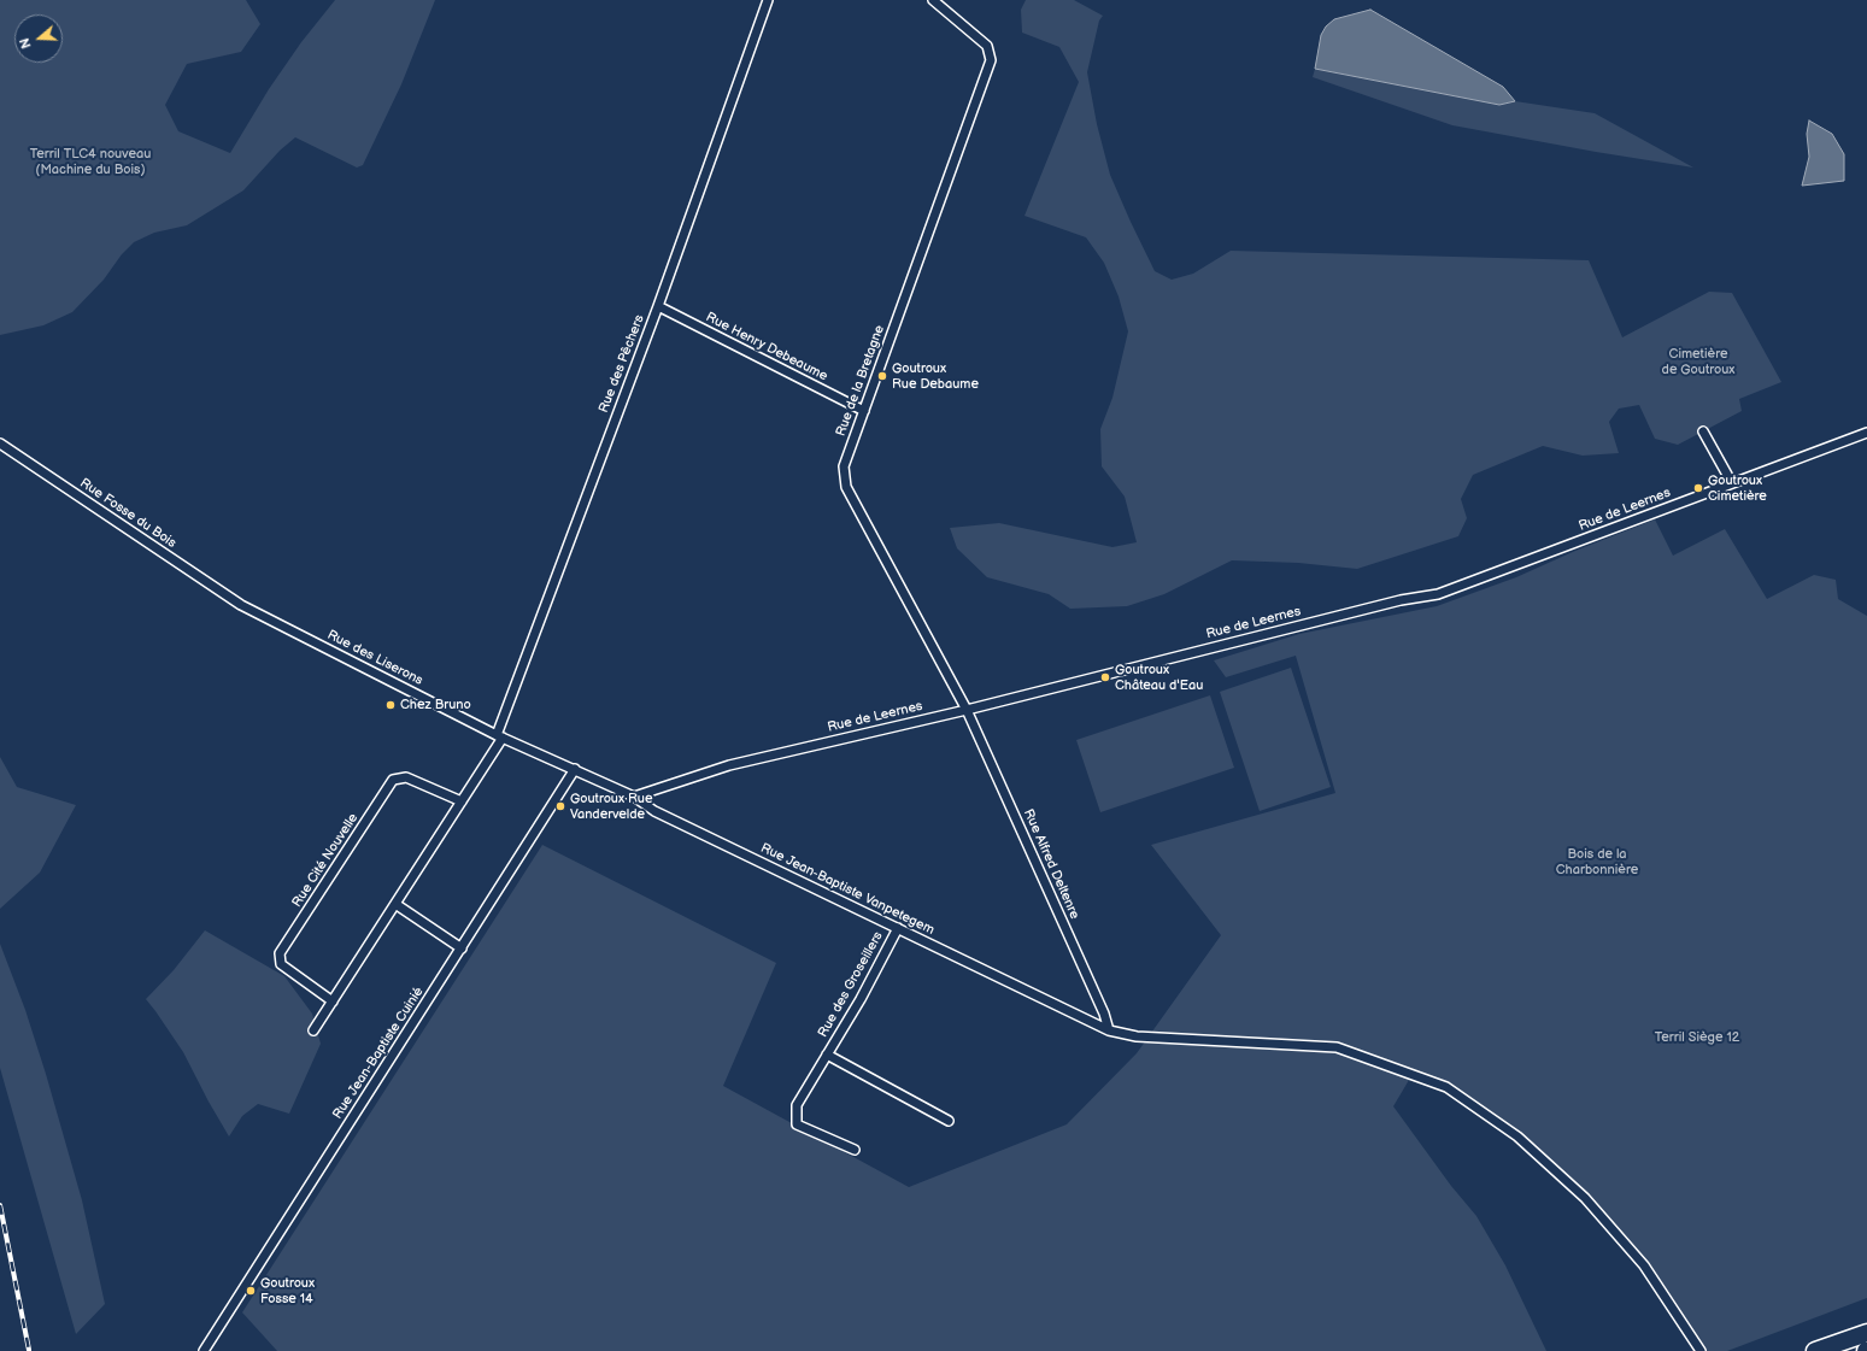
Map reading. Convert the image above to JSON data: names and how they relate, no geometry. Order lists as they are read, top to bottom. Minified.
{"streets":{"street":["Rue Henry Debeaume","Rue des Pêchers","Rue de la Bretagne","Rue de Leernes","Rue Fosse du Bois","Rue des Liserons","Rue Cité Nouvelle","Rue Alfred Deltenre","Rue Jean-Baptiste Vanpetegem","Rue des Groseillers","Rue Jean-Baptiste Cuinié"]},"crossings":[["Rue Henry Debeaume","Rue des Pêchers"],["Rue Henry Debeaume","Rue de la Bretagne"],["Rue des Pêchers","Rue des Liserons"],["Rue de la Bretagne","Rue de Leernes"],["Rue de la Bretagne","Rue Alfred Deltenre"],["Rue de Leernes","Rue Alfred Deltenre"],["Rue de Leernes","Rue Jean-Baptiste Vanpetegem"],["Rue Fosse du Bois","Rue des Liserons"],["Rue des Liserons","Rue Jean-Baptiste Vanpetegem"],["Rue des Liserons","Rue Jean-Baptiste Cuinié"],["Rue Alfred Deltenre","Rue Jean-Baptiste Vanpetegem"],["Rue Jean-Baptiste Vanpetegem","Rue des Groseillers"],["Rue Jean-Baptiste Vanpetegem","Rue Jean-Baptiste Cuinié"]],"parks":["Terril TLC4 nouveau (Machine du Bois)","Cimetière de Goutroux","Bois de la Charbonnière","Terril Siège 12"],"places":["Goutroux Rue Debaume","Goutroux Cimetière","Goutroux Château d'Eau","Chez Bruno","Goutroux Rue Vandervelde","Goutroux Fosse 14"],"north":"left"}
